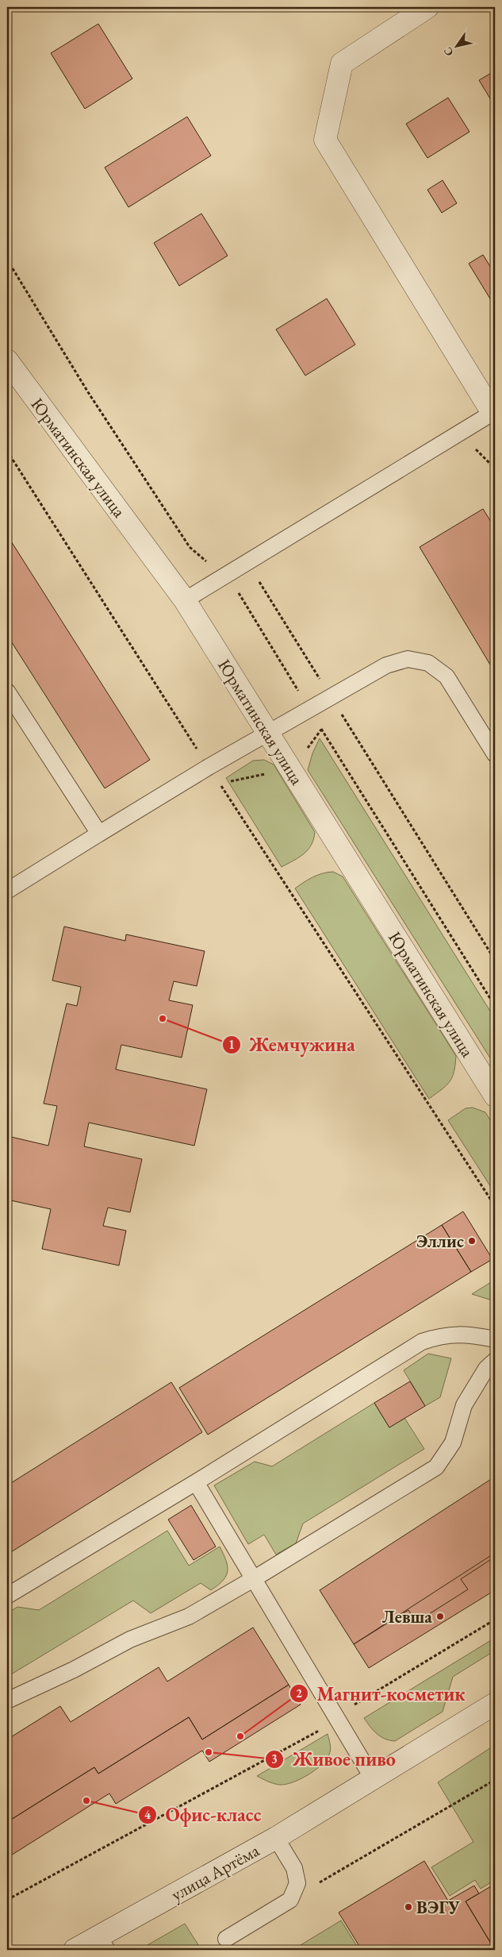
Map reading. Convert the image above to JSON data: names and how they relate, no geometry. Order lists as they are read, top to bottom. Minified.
{"streets":{"street":["Юрматинская улица","улица Артёма"]},"places":["Жемчужина","Эллис","Левша","Магнит-косметик","Живое пиво","Офис-класс","ВЭГУ"],"north":"bottom left"}
